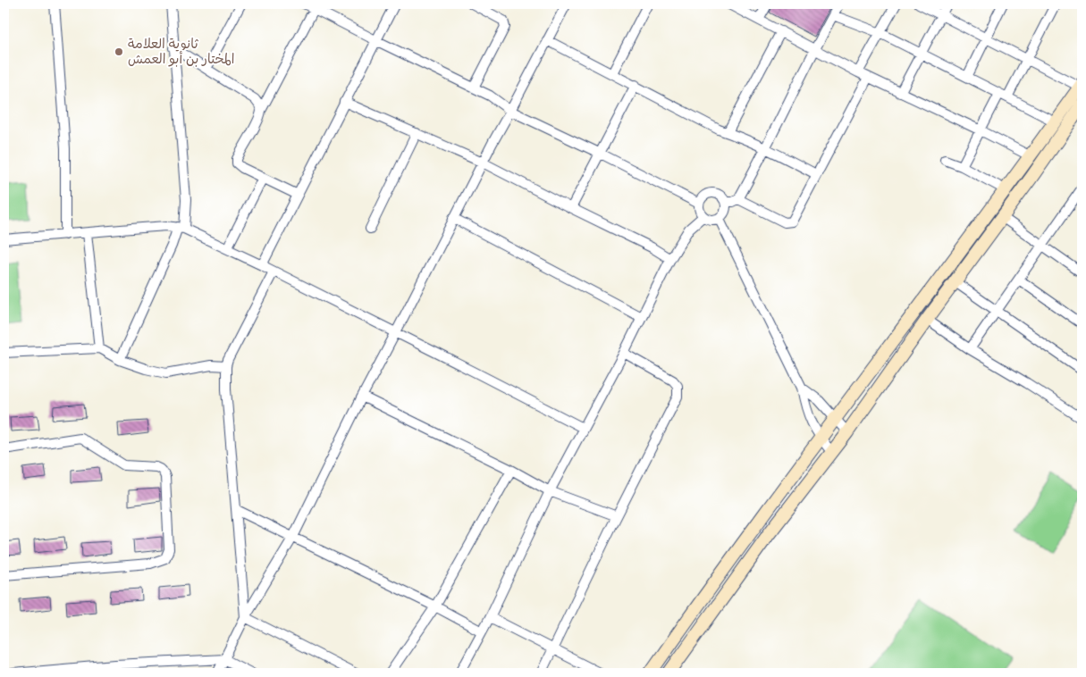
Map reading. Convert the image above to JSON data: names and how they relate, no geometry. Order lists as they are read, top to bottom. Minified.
{"places":["ثانوية العلامة المختار بن أبو العمش"]}
